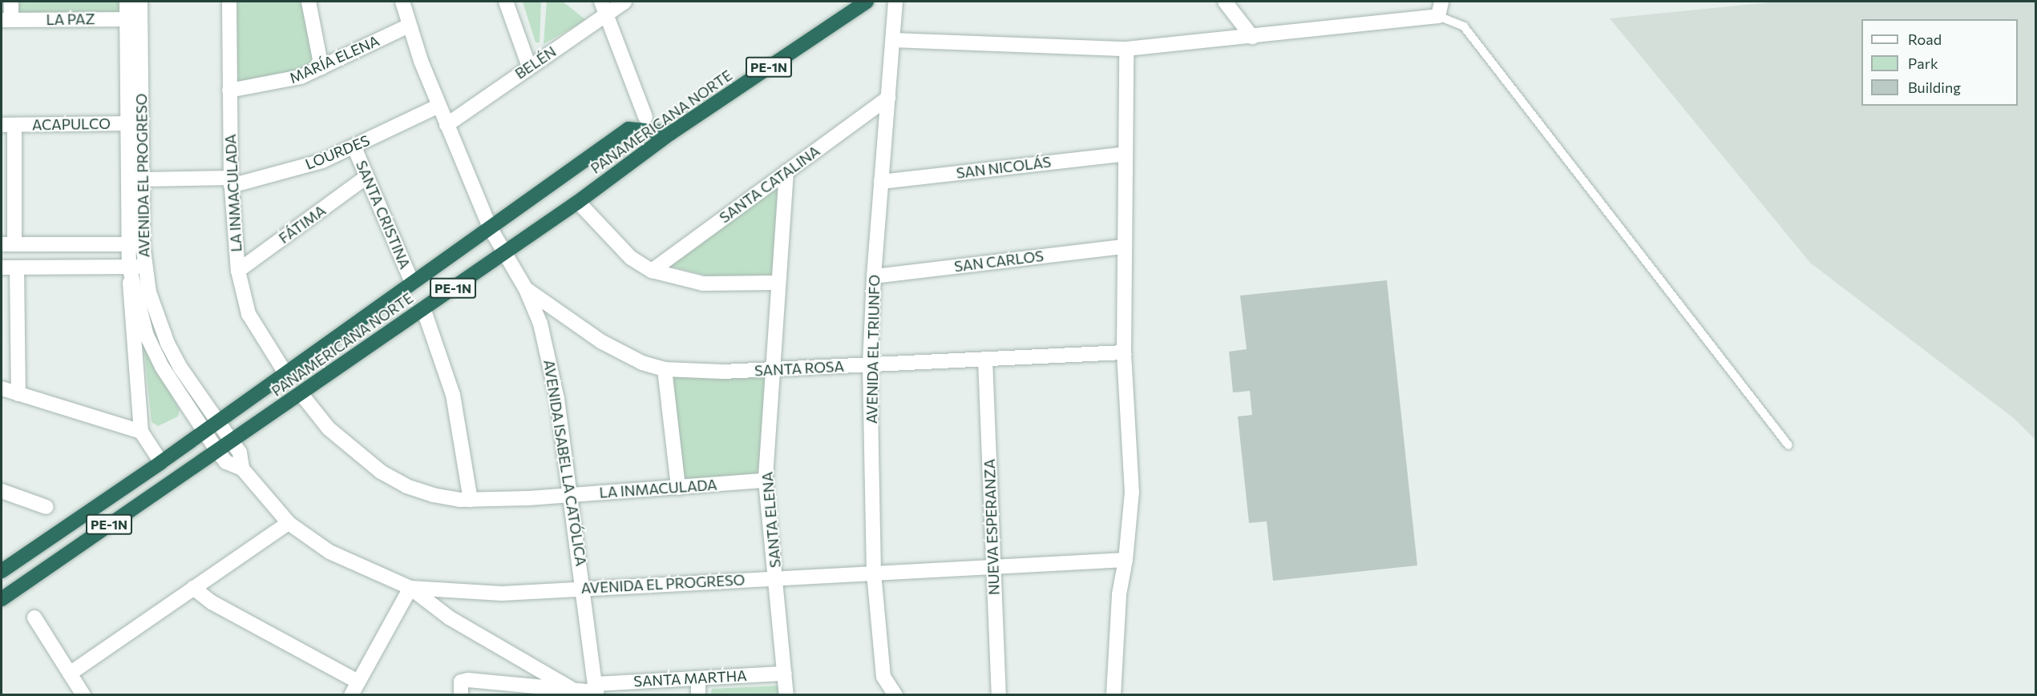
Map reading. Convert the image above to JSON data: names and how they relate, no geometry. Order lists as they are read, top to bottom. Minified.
{"streets":{"highway":["PE-1N","PANAMERICANA NORTE"],"street":["LA PAZ","MARÍA ELENA","BELÉN","ACAPULCO","LOURDES","SAN NICOLÁS","AVENIDA EL PROGRESO","SANTA CATALINA","LA INMACULADA","SANTA CRISTINA","FÁTIMA","SAN CARLOS","AVENIDA EL TRIUNFO","SANTA ROSA","AVENIDA ISABEL LA CATÓLICA","SANTA ELENA","NUEVA ESPERANZA","SANTA MARTHA"]},"crossings":[["LA PAZ","AVENIDA EL PROGRESO"],["MARÍA ELENA","LA INMACULADA"],["MARÍA ELENA","AVENIDA ISABEL LA CATÓLICA"],["BELÉN","AVENIDA ISABEL LA CATÓLICA"],["PANAMERICANA NORTE","AVENIDA EL PROGRESO"],["PANAMERICANA NORTE","LA INMACULADA"],["PANAMERICANA NORTE","SANTA CRISTINA"],["PANAMERICANA NORTE","AVENIDA ISABEL LA CATÓLICA"],["ACAPULCO","AVENIDA EL PROGRESO"],["LOURDES","AVENIDA EL PROGRESO"],["LOURDES","LA INMACULADA"],["LOURDES","SANTA CRISTINA"],["LOURDES","AVENIDA ISABEL LA CATÓLICA"],["SAN NICOLÁS","AVENIDA EL TRIUNFO"],["AVENIDA EL PROGRESO","AVENIDA EL TRIUNFO"],["AVENIDA EL PROGRESO","AVENIDA ISABEL LA CATÓLICA"],["AVENIDA EL PROGRESO","SANTA ELENA"],["AVENIDA EL PROGRESO","NUEVA ESPERANZA"],["SANTA CATALINA","AVENIDA EL TRIUNFO"],["SANTA CATALINA","SANTA ELENA"],["LA INMACULADA","FÁTIMA"],["LA INMACULADA","AVENIDA ISABEL LA CATÓLICA"],["LA INMACULADA","SANTA ELENA"],["SANTA CRISTINA","FÁTIMA"],["SAN CARLOS","AVENIDA EL TRIUNFO"],["AVENIDA EL TRIUNFO","SANTA ROSA"],["SANTA ROSA","AVENIDA ISABEL LA CATÓLICA"],["SANTA ROSA","SANTA ELENA"],["SANTA ROSA","NUEVA ESPERANZA"],["AVENIDA ISABEL LA CATÓLICA","SANTA MARTHA"],["SANTA ELENA","SANTA MARTHA"]],"legend":["Road","Park","Building"]}
